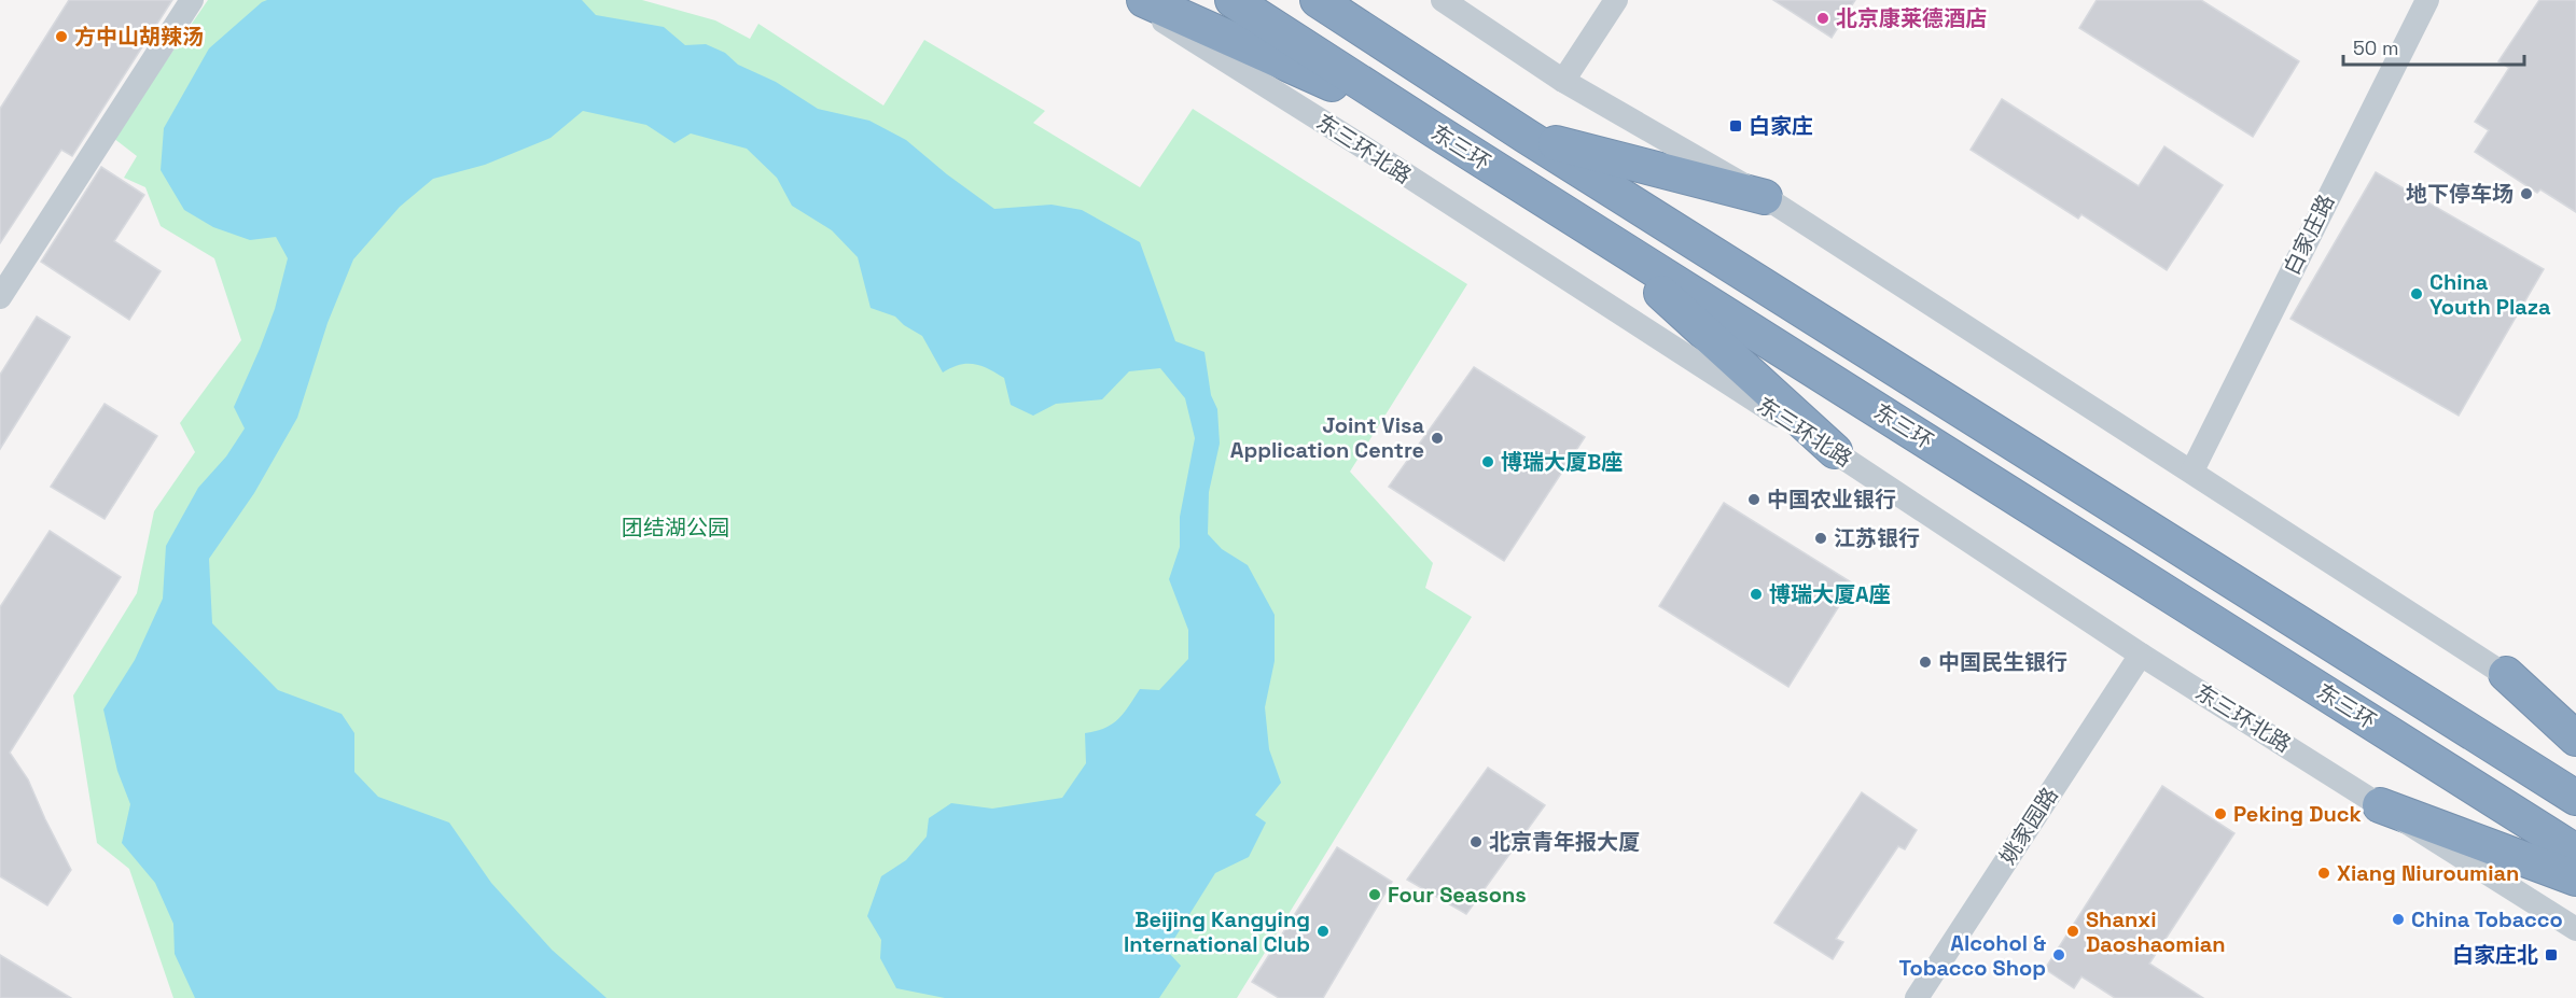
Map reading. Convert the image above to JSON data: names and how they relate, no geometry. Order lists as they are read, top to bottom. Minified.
{"streets":{"highway":["东三环"],"street":["东三环北路","白家庄路","姚家园路"]},"crossings":[["东三环北路","姚家园路"]],"parks":["团结湖公园"],"places":{"other":["北京康莱德酒店","方中山胡辣汤","地下停车场","China Youth Plaza","Joint Visa Application Centre","博瑞大厦B座","中国农业银行","江苏银行","博瑞大厦A座","中国民生银行","Peking Duck","北京青年报大厦","Xiang Niuroumian","Four Seasons","China Tobacco","Beijing Kangying International Club","Shanxi Daoshaomian","Alcohol & Tobacco Shop"],"transit":["白家庄","白家庄北"]},"scale_bar":"50 m"}
